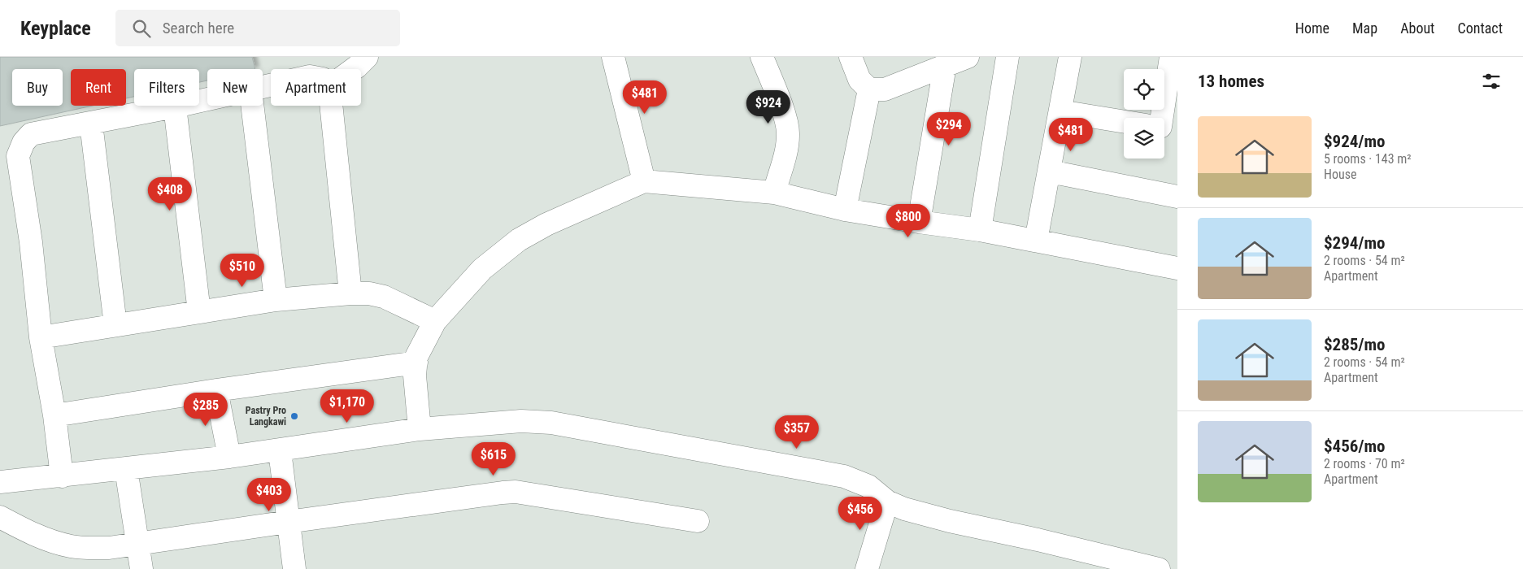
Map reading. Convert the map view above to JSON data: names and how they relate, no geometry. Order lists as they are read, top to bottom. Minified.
{"places":["Pastry Pro Langkawi"],"page":{"header":"Keyplace","search":"Search here","nav":["Home","Map","About","Contact"],"heading":"13 homes","chip":["Buy","Rent","Filters","New","Apartment"],"price":["$481","$924","$294","$481","$408","$800","$510","$1,170","$285","$357","$615","$403","$456"],"list":[{"name":"$924/mo","note":"5 rooms · 143 m² · House"},{"name":"$294/mo","note":"2 rooms · 54 m² · Apartment"},{"name":"$285/mo","note":"2 rooms · 54 m² · Apartment"},{"name":"$456/mo","note":"2 rooms · 70 m² · Apartment"}]}}
